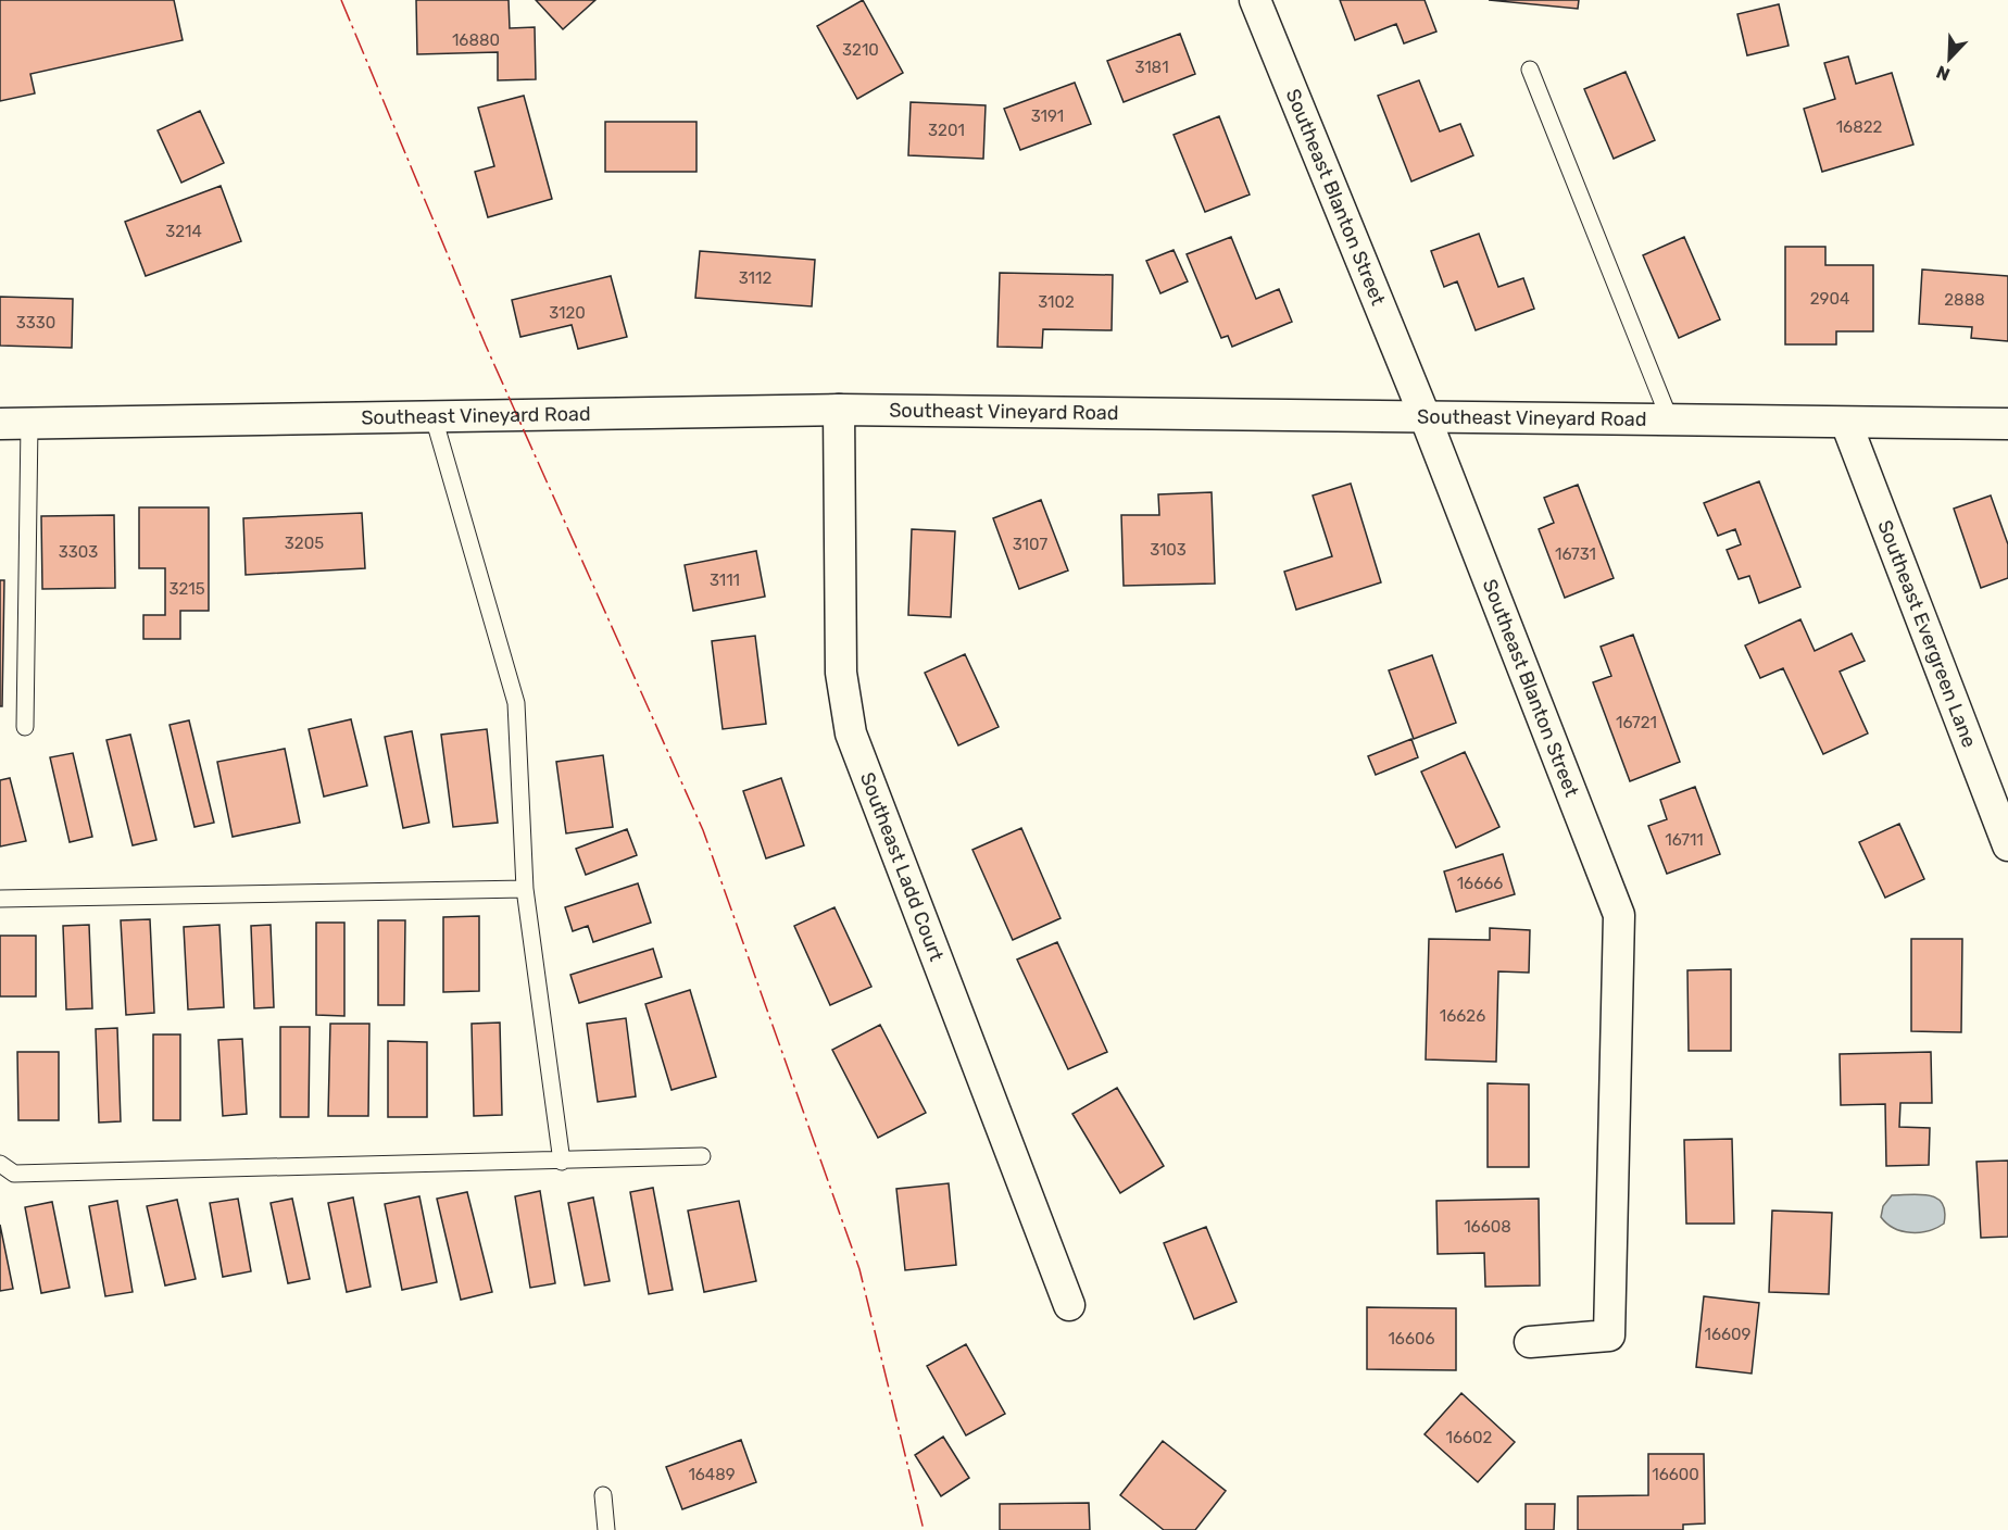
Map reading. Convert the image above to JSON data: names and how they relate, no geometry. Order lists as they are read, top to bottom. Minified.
{"streets":{"street":["Southeast Blanton Street","Southeast Vineyard Road","Southeast Evergreen Lane","Southeast Ladd Court"]},"crossings":[["Southeast Blanton Street","Southeast Vineyard Road"],["Southeast Vineyard Road","Southeast Evergreen Lane"],["Southeast Vineyard Road","Southeast Ladd Court"]],"house_numbers":["16880","3210","3181","3191","16822","3201","3214","3112","2904","2888","3102","3120","3330","3205","3107","3103","3303","16731","3111","3215","16721","16711","16666","16626","16608","16609","16606","16602","16489","16600"],"north":"bottom left"}
